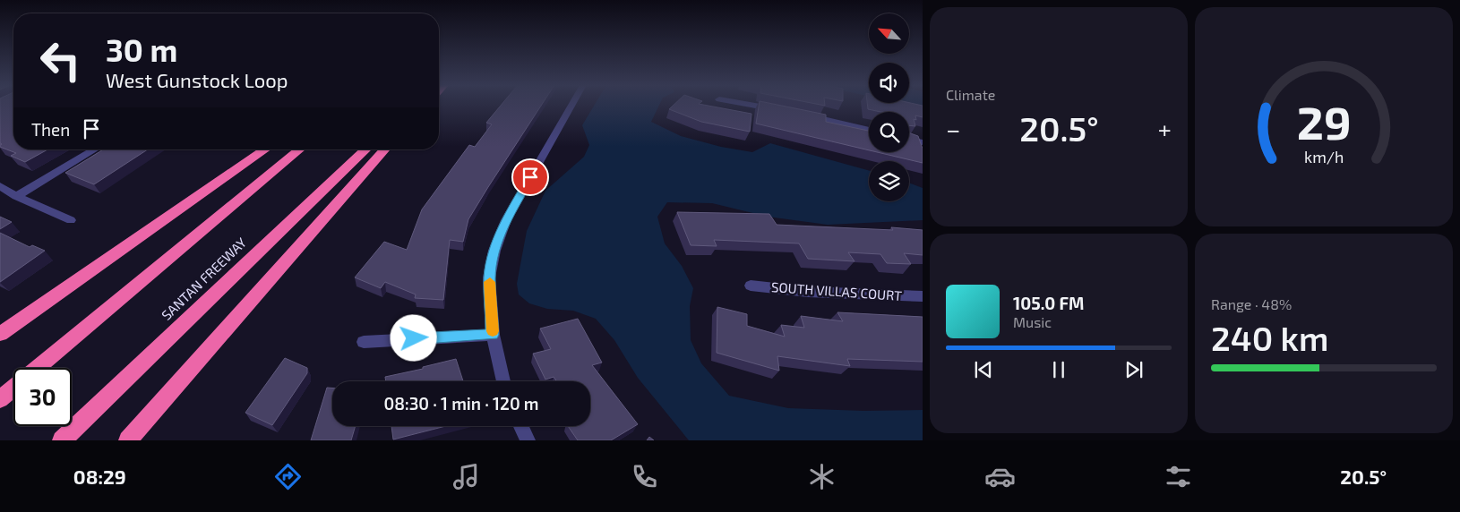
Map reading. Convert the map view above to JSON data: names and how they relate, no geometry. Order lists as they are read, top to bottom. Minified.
{"streets":{"highway":["SANTAN FREEWAY"],"street":["SOUTH VILLAS COURT"]},"north":"top left","page":{"tile":["Climate",["Range · 48%","240 km"]],"turn":["30 m","West Gunstock Loop"],"then":"Then","heat":["−","20.5°","+"],"song":["105.0 FM","Music"],"limit":"30","trip":"08:30 · 1 min · 120 m","tabs":["08:29","20.5°"],"gauge":["29","km/h"]}}
